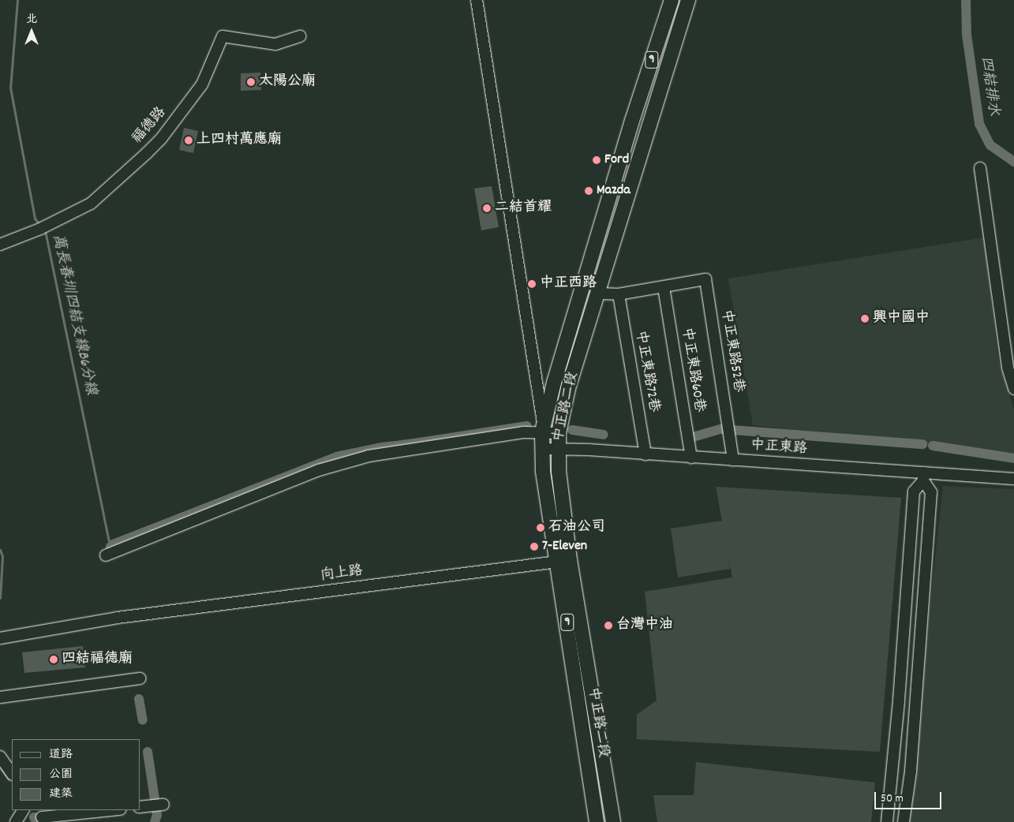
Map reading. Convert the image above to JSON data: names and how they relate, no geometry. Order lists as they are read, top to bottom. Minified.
{"streets":{"main road":["9","中正路二段"],"street":["福德路","中正東路52巷","中正東路60巷","中正東路72巷","中正東路","向上路"]},"crossings":[["中正東路52巷","中正東路60巷"],["中正東路52巷","中正東路"],["中正東路60巷","中正東路"],["中正東路72巷","中正東路"],["中正路二段","中正東路"],["中正路二段","向上路"]],"water":["四結排水","萬長春圳四結支線B6分線"],"places":["太陽公廟","上四村萬應廟","Ford","Mazda","二結首耀","中正西路","興中國中","石油公司","7-Eleven","台灣中油","四結福德廟"],"legend":["道路","公園","建築"],"scale_bar":"50 m","north":"top"}
